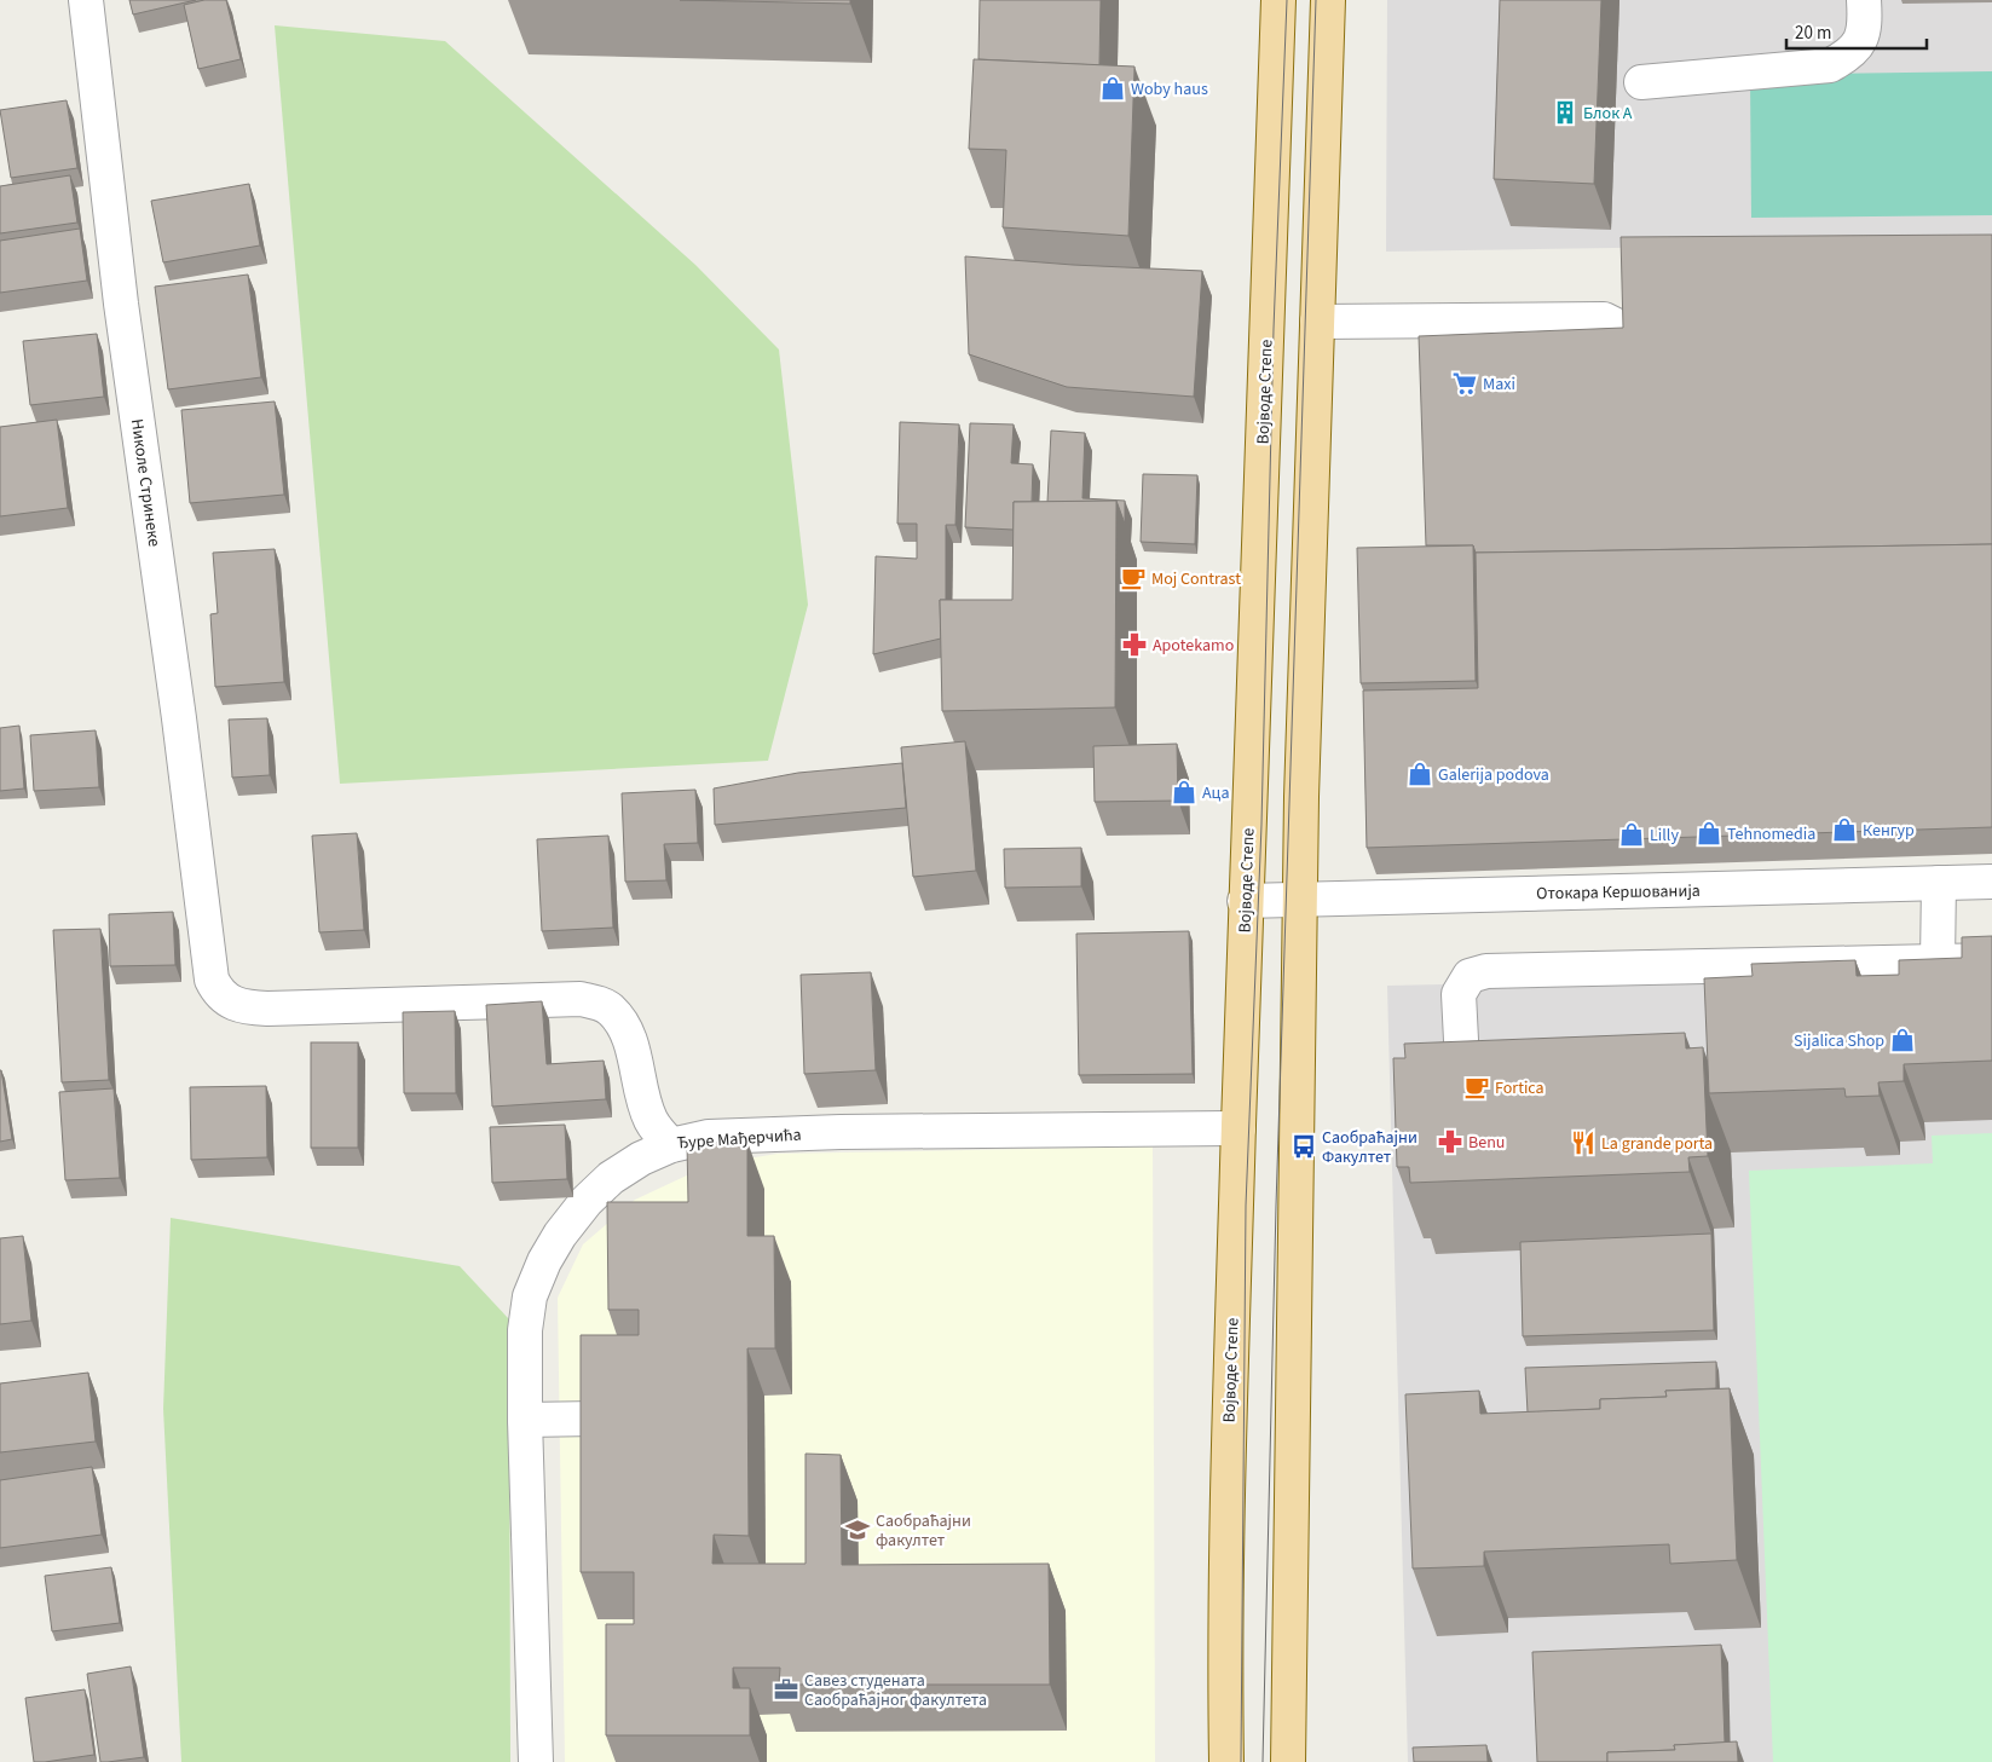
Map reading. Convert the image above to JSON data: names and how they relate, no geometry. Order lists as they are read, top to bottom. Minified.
{"streets":{"main road":["Војводе Степе"],"street":["Николе Стринеке","Отокара Кершованија","Ђуре Мађерчића"]},"crossings":[["Војводе Степе","Отокара Кершованија"],["Војводе Степе","Ђуре Мађерчића"],["Николе Стринеке","Ђуре Мађерчића"]],"places":{"shop":["Woby haus","Galerija podova","Аца","Кенгур","Tehnomedia","Lilly","Sijalica Shop"],"building":["Блок А"],"supermarket":["Maxi"],"cafe":["Moj Contrast","Fortica"],"pharmacy":["Apotekamo","Benu"],"restaurant":["La grande porta"],"bus stop":["Саобраћајни Факултет"],"school or university":["Саобраћајни факултет"],"office":["Савез студената Саобраћајног факултета"]},"scale_bar":"20 m"}
